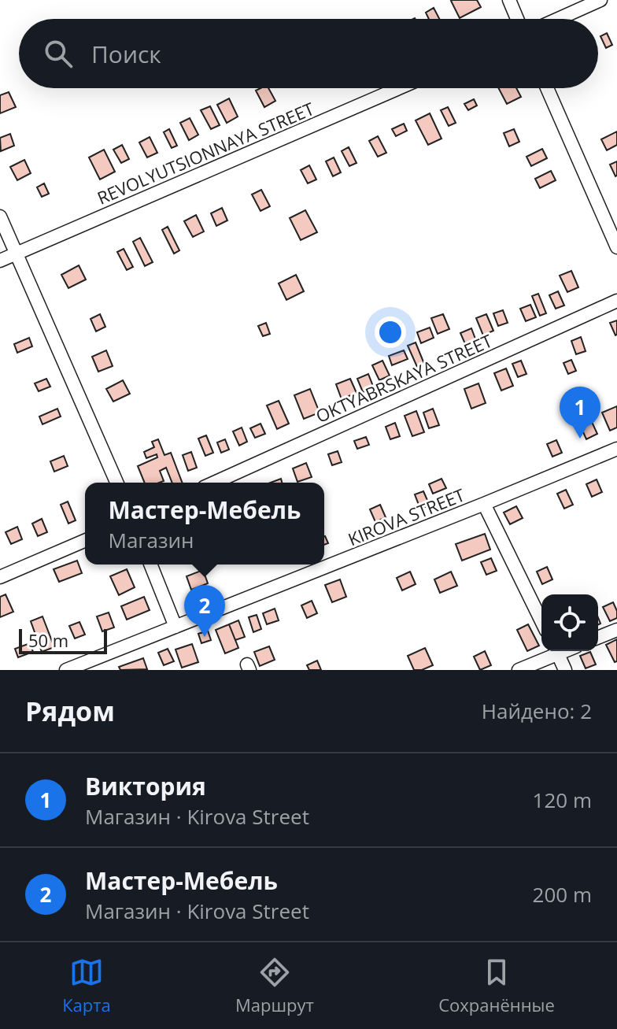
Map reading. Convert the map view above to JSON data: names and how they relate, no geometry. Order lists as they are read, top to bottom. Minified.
{"streets":{"street":["REVOLYUTSIONNAYA STREET","OKTYABRSKAYA STREET","KIROVA STREET"]},"scale_bar":"50 m","page":{"search":"Поиск","pins":["1","2"],"popup":["Мастер-Мебель","Магазин"],"scale":"50 m","heading":["Рядом","Найдено: 2"],"list":[{"mark":"1","name":"Виктория","note":"Магазин · Kirova Street","value":"120 m"},{"mark":"2","name":"Мастер-Мебель","note":"Магазин · Kirova Street","value":"200 m"}],"nav":["Карта","Маршрут","Сохранённые"]}}
